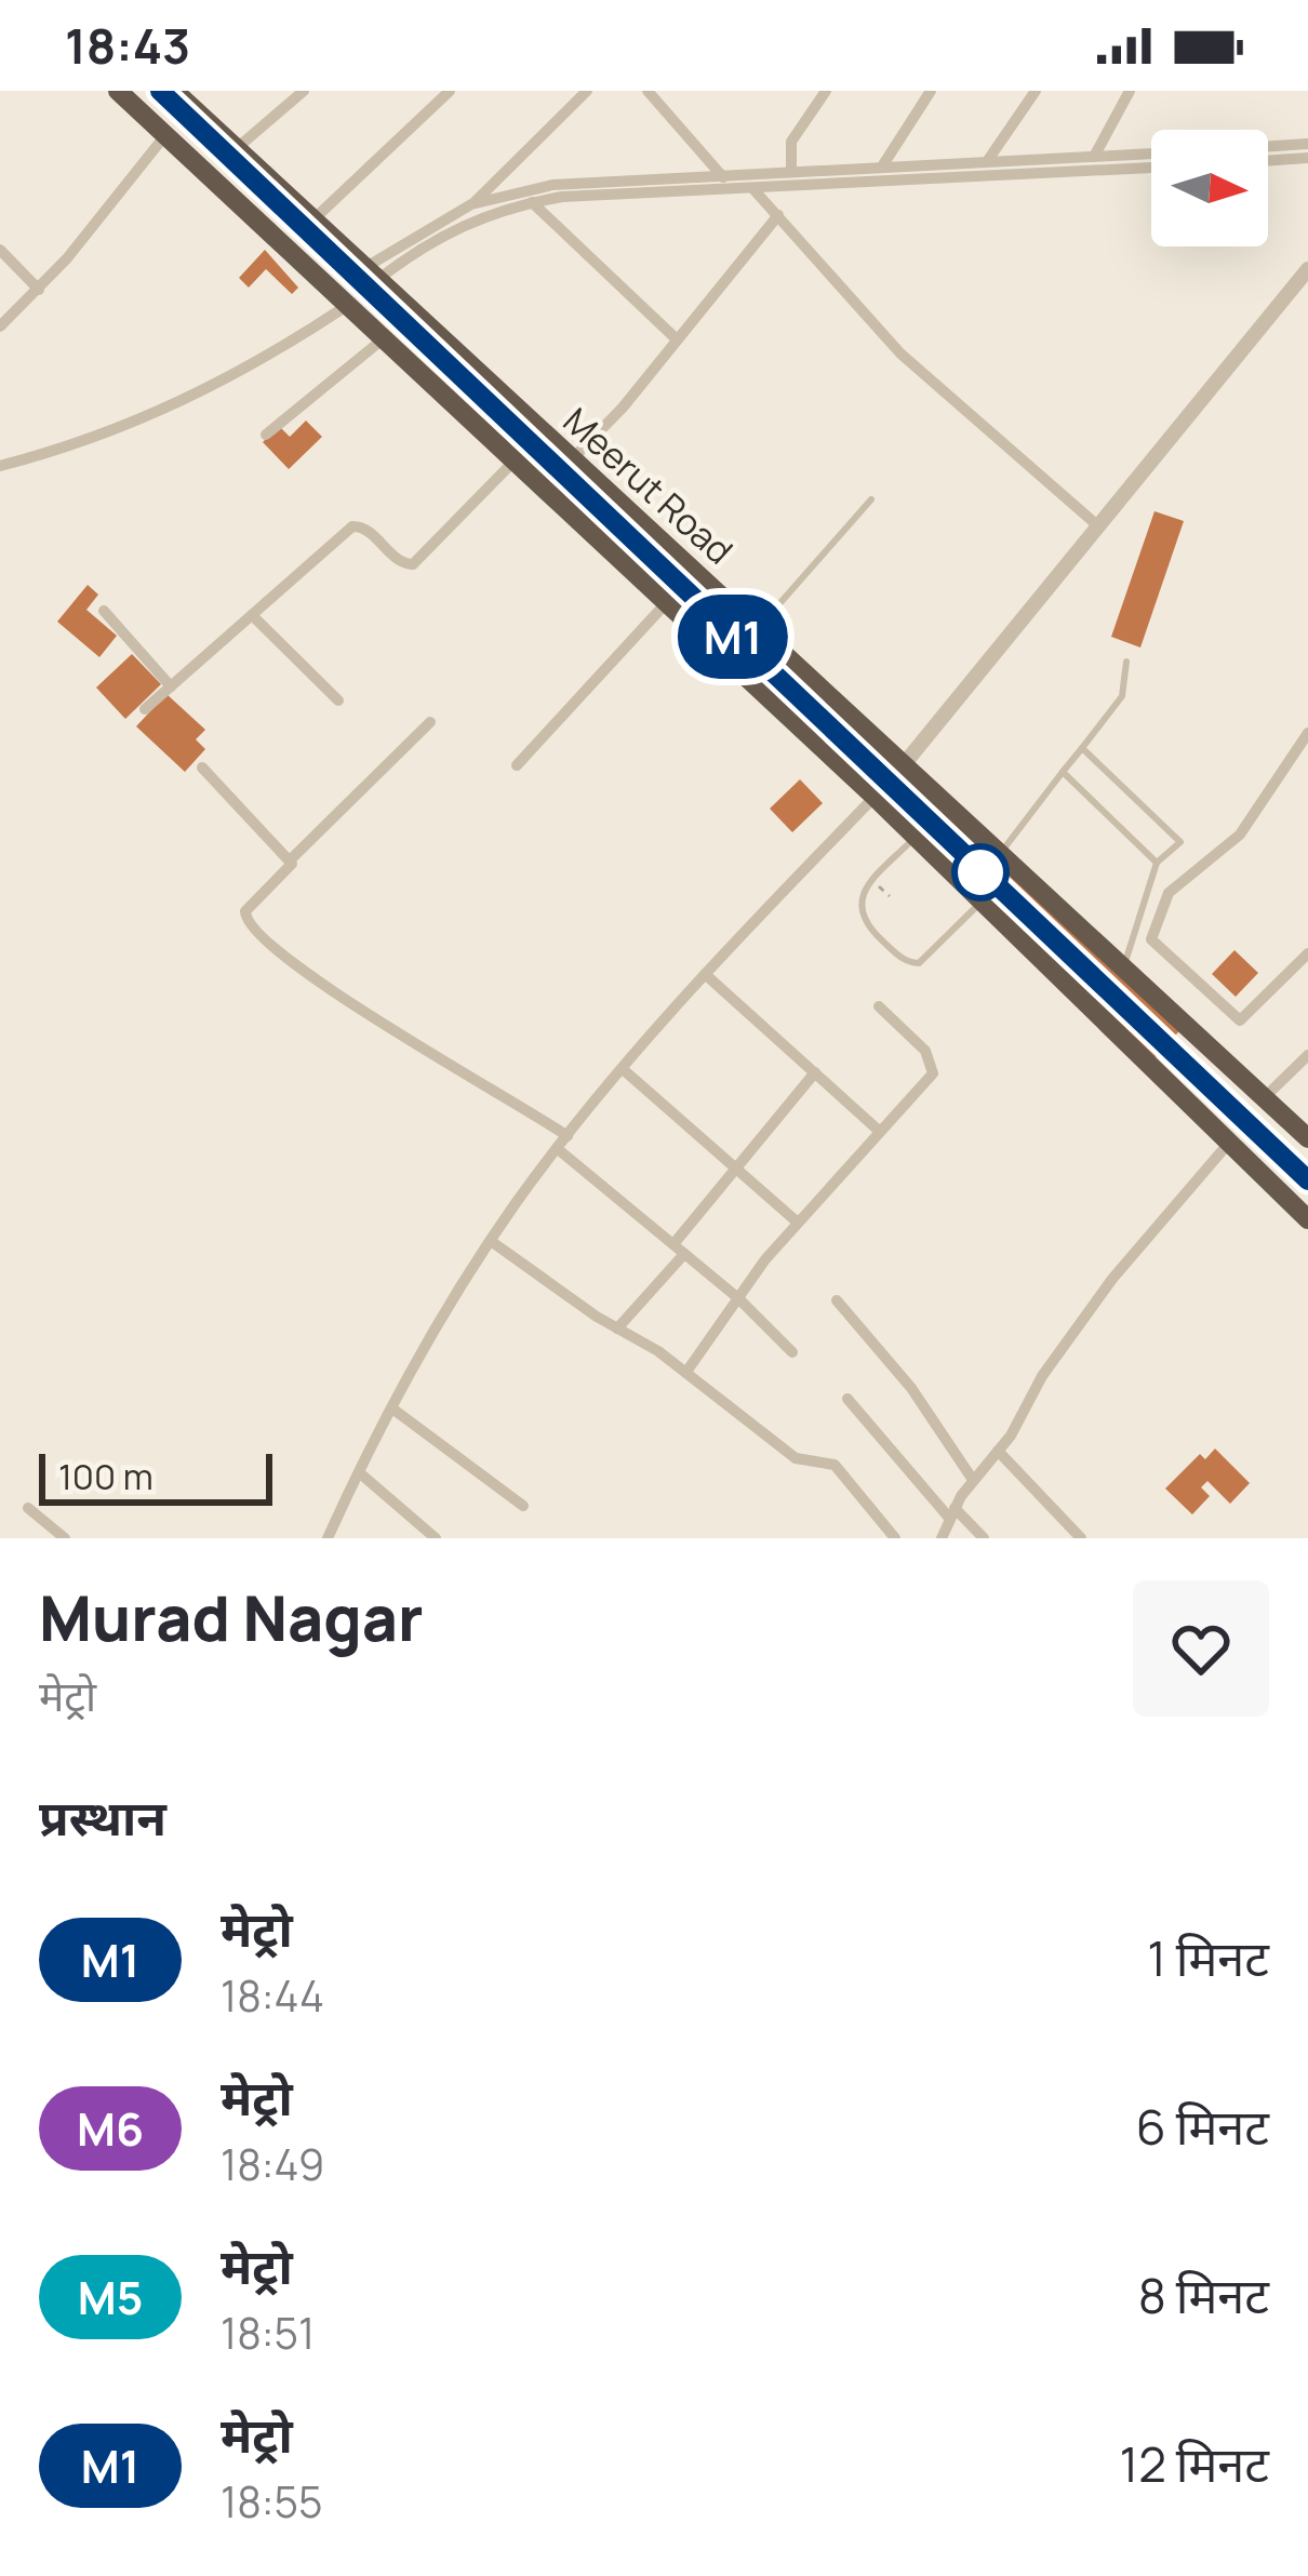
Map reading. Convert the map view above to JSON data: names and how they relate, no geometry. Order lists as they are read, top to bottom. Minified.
{"streets":{"highway":["Meerut Road"]},"lines":["metro line M1"],"scale_bar":"100 m","north":"right","page":{"status":"18:43","on_map":"M1","scale":"100 m","heading":[["Murad Nagar","मेट्रो"],"प्रस्थान"],"list":[{"mark":"M1","name":"मेट्रो","note":"18:44","value":"1 मिनट"},{"mark":"M6","name":"मेट्रो","note":"18:49","value":"6 मिनट"},{"mark":"M5","name":"मेट्रो","note":"18:51","value":"8 मिनट"},{"mark":"M1","name":"मेट्रो","note":"18:55","value":"12 मिनट"}]}}
